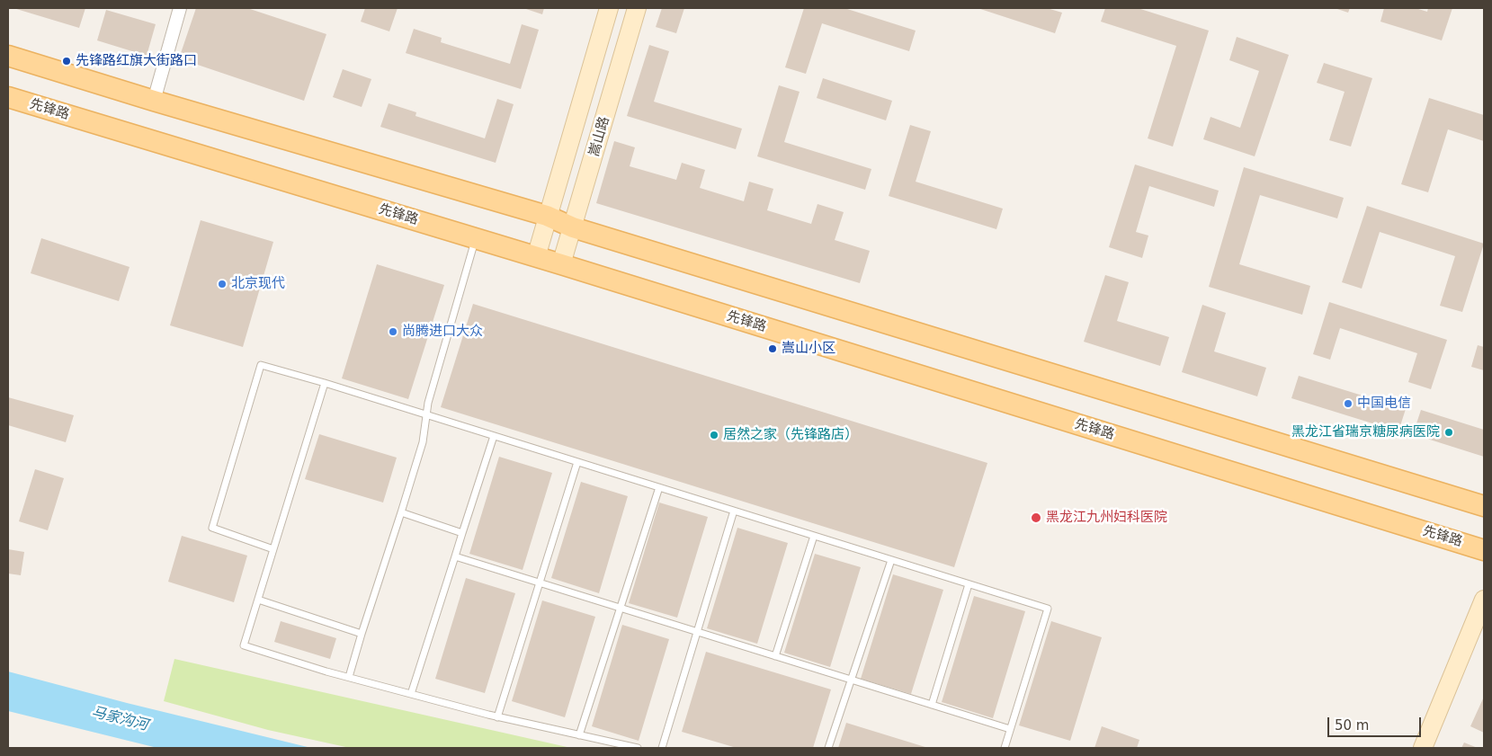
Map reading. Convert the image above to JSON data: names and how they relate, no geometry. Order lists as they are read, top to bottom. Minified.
{"streets":{"main road":["先锋路","嵩山路"]},"crossings":[["先锋路","嵩山路"]],"water":["马家沟河"],"places":["先锋路红旗大街路口","北京现代","尚腾进口大众","嵩山小区","中国电信","黑龙江省瑞京糖尿病医院","居然之家（先锋路店）","黑龙江九州妇科医院"],"scale_bar":"50 m"}
